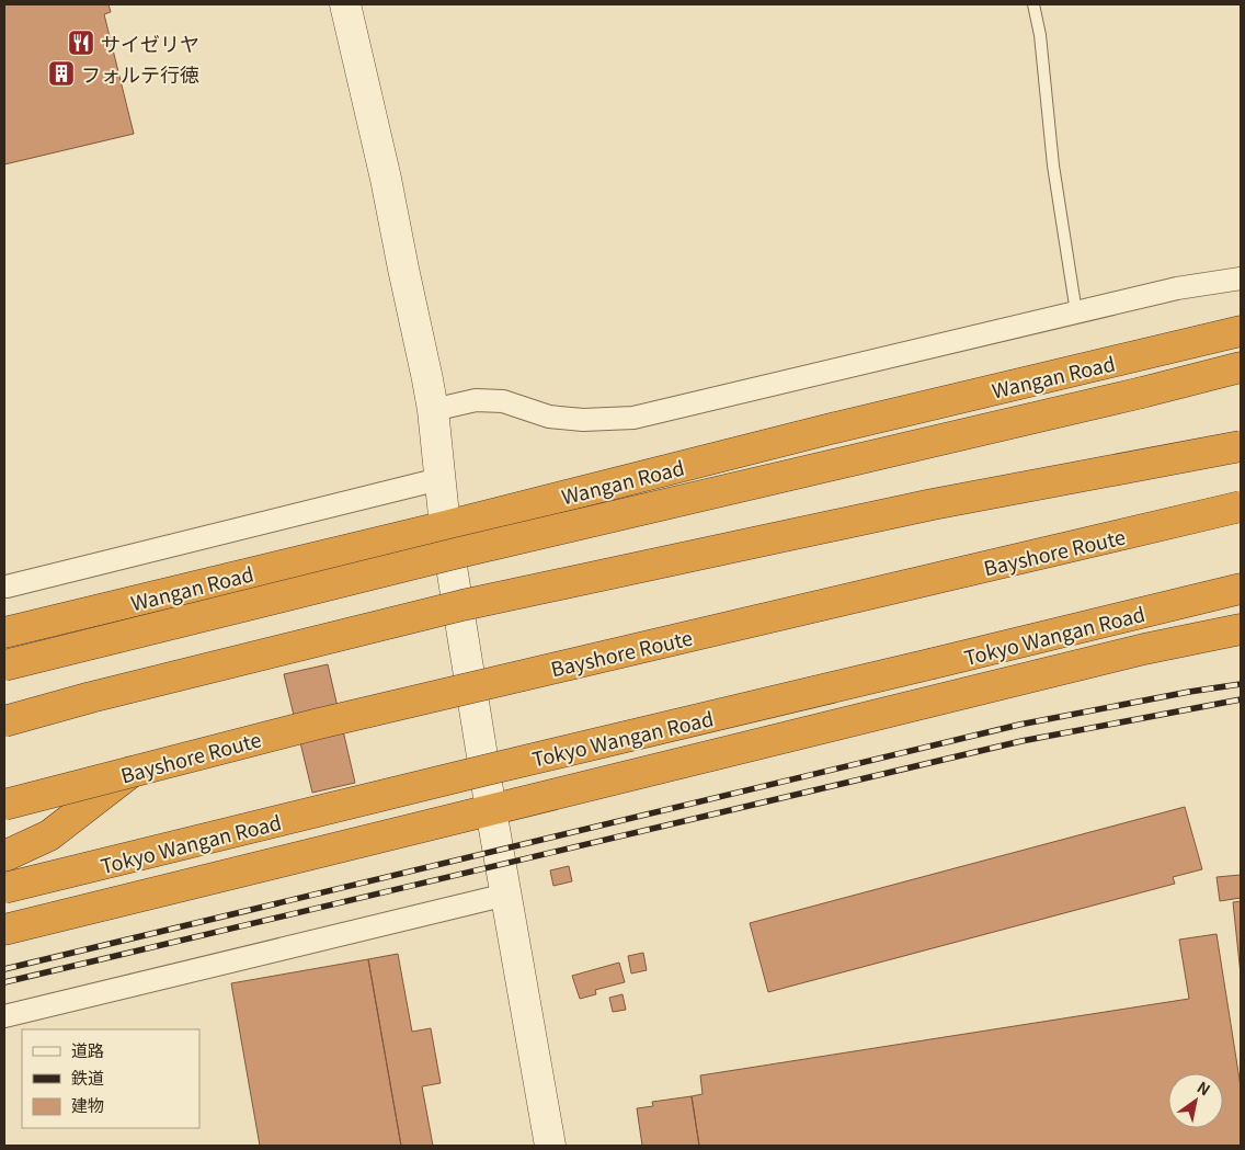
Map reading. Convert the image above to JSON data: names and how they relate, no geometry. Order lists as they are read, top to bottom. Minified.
{"streets":{"highway":["Wangan Road","Bayshore Route","Tokyo Wangan Road"]},"places":{"restaurant":["サイゼリヤ"],"building":["フォルテ行徳"]},"legend":["道路","鉄道","建物"],"north":"top right"}
